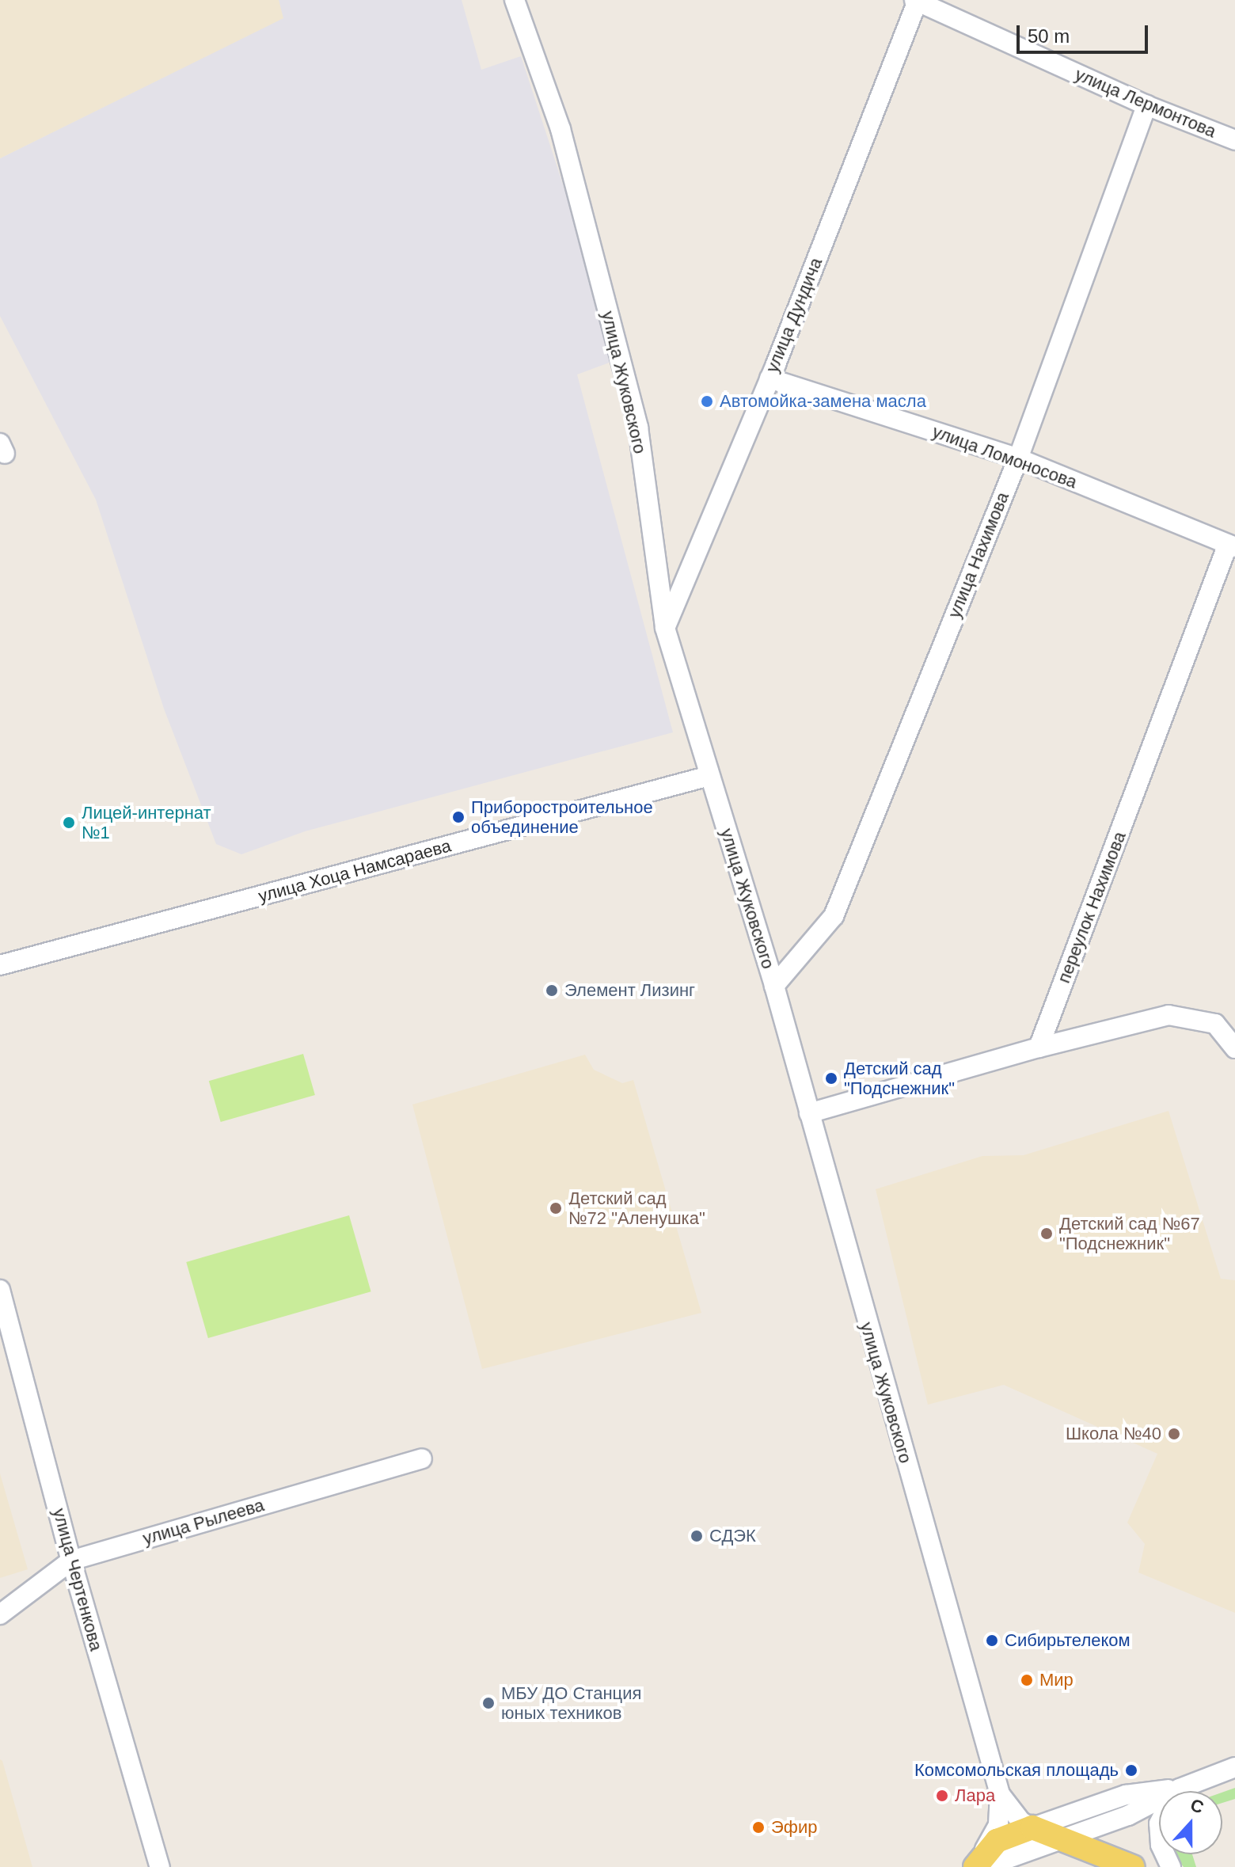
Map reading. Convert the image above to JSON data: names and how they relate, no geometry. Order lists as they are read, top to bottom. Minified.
{"streets":{"street":["улица Лермонтова","улица Дундича","улица Жуковского","улица Ломоносова","улица Нахимова","улица Хоца Намсараева","переулок Нахимова","улица Рылеева","улица Чертенкова"]},"crossings":[["улица Лермонтова","улица Дундича"],["улица Лермонтова","улица Нахимова"],["улица Дундича","улица Жуковского"],["улица Дундича","улица Ломоносова"],["улица Жуковского","улица Нахимова"],["улица Жуковского","улица Хоца Намсараева"],["улица Ломоносова","улица Нахимова"],["улица Ломоносова","переулок Нахимова"],["улица Рылеева","улица Чертенкова"]],"places":["Автомойка-замена масла","Приборостроительное объединение","Лицей-интернат №1","Элемент Лизинг","Детский сад \"Подснежник\"","Детский сад №72 \"Аленушка\"","Детский сад №67 \"Подснежник\"","Школа №40","СДЭК","Сибирьтелеком","Мир","МБУ ДО Станция юных техников","Комсомольская площадь","Лара","Эфир"],"scale_bar":"50 m","north":"top"}
